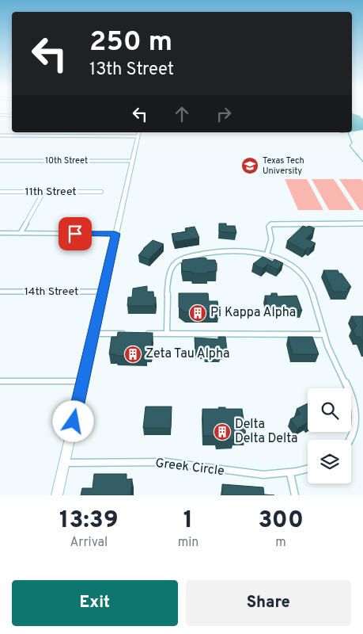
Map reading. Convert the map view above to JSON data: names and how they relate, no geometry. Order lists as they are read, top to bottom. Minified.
{"streets":{"street":["10th Street","11th Street","14th Street","Greek Circle"]},"places":{"school or university":["Texas Tech University"],"building":["Pi Kappa Alpha","Zeta Tau Alpha","Delta Delta Delta"]},"page":{"turn":["250 m","13th Street"],"eta":["13:39","Arrival","1","min","300","m"],"buttons":["Exit","Share"]}}
